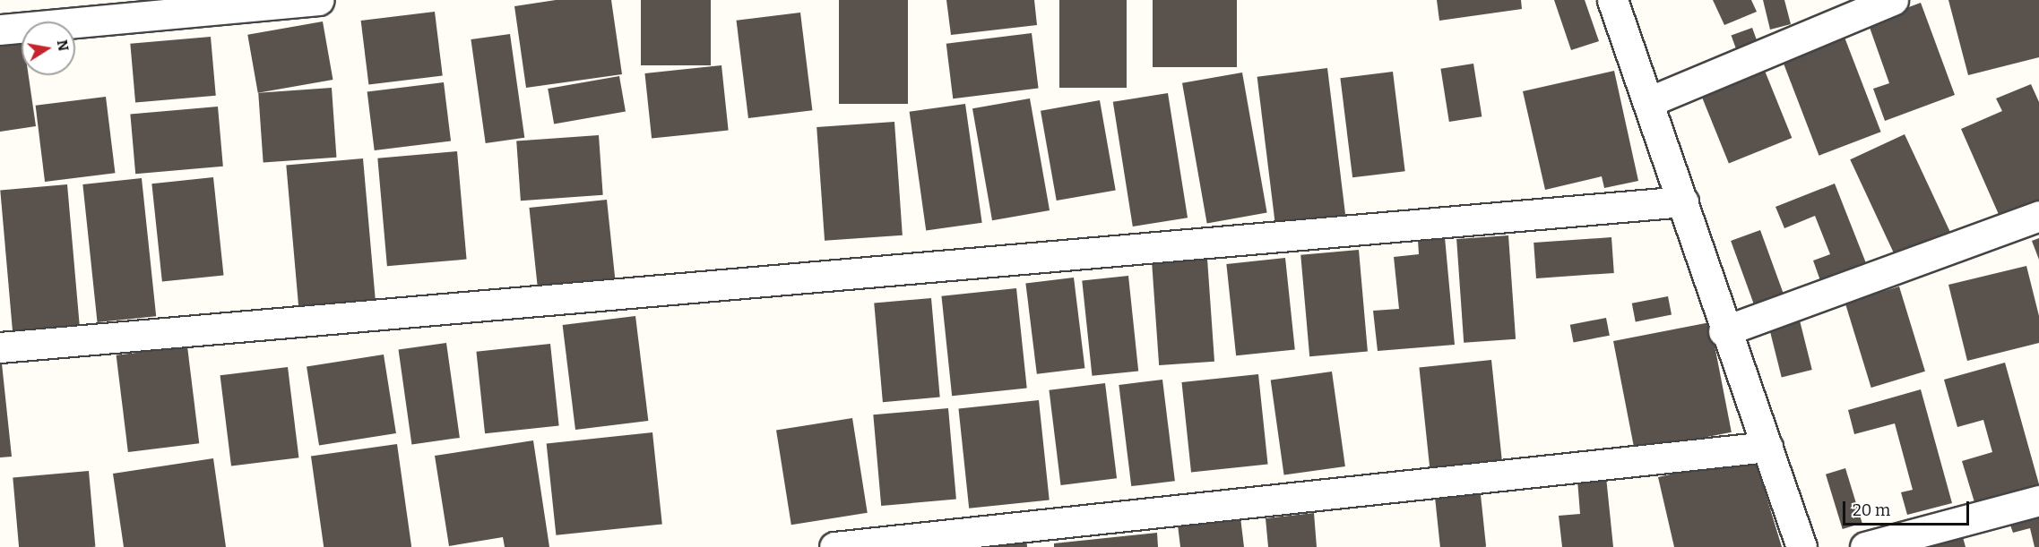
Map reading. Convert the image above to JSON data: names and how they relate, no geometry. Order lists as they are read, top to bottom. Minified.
{"scale_bar":"20 m","north":"right"}
